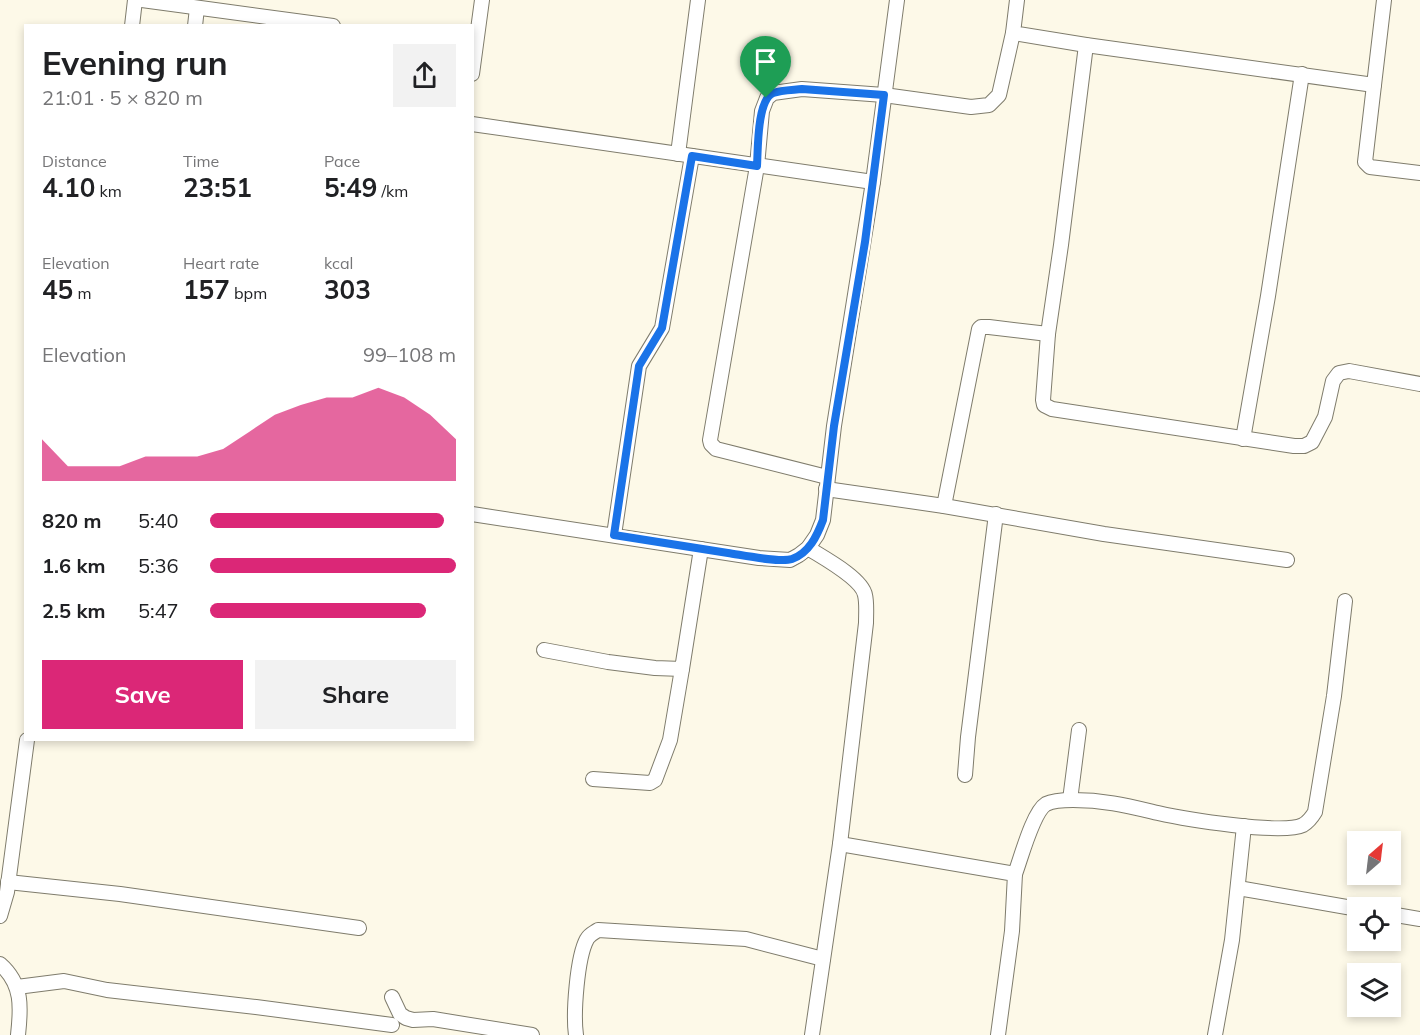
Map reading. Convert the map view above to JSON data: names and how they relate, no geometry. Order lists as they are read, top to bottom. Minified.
{"north":"top right","page":{"heading":["Evening run","21:01 · 5 × 820 m"],"stats":[["Distance","4.10 km"],["Time","23:51"],["Pace","5:49 /km"],["Elevation","45 m"],["Heart rate","157 bpm"],["kcal","303"]],"chart":["Elevation","99–108 m"],"list":[{"name":"820 m","note":"5:40"},{"name":"1.6 km","note":"5:36"},{"name":"2.5 km","note":"5:47"}],"buttons":["Save","Share"]}}
